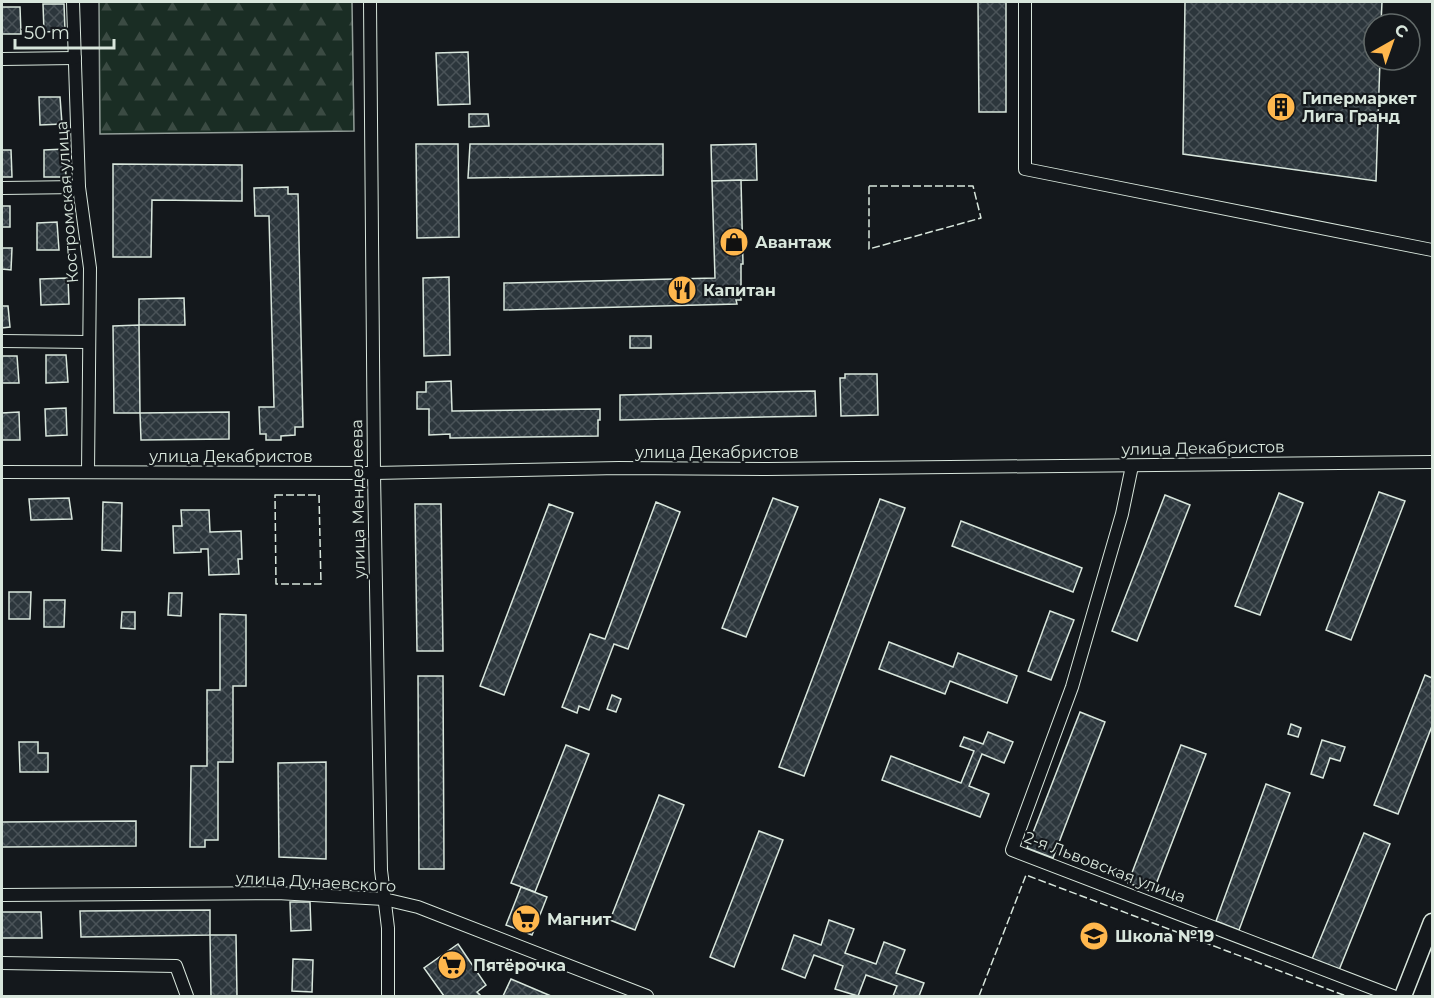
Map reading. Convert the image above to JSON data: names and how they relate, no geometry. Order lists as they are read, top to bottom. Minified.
{"streets":{"street":["Костромская улица","улица Декабристов","улица Менделеева","2-я Львовская улица","улица Дунаевского"]},"crossings":[["Костромская улица","улица Декабристов"],["улица Декабристов","улица Менделеева"],["улица Декабристов","2-я Львовская улица"],["улица Менделеева","улица Дунаевского"]],"places":{"building":["Гипермаркет Лига Гранд"],"shop":["Авантаж"],"restaurant":["Капитан"],"supermarket":["Магнит","Пятёрочка"],"school or university":["Школа №19"]},"scale_bar":"50 m","north":"top right"}
